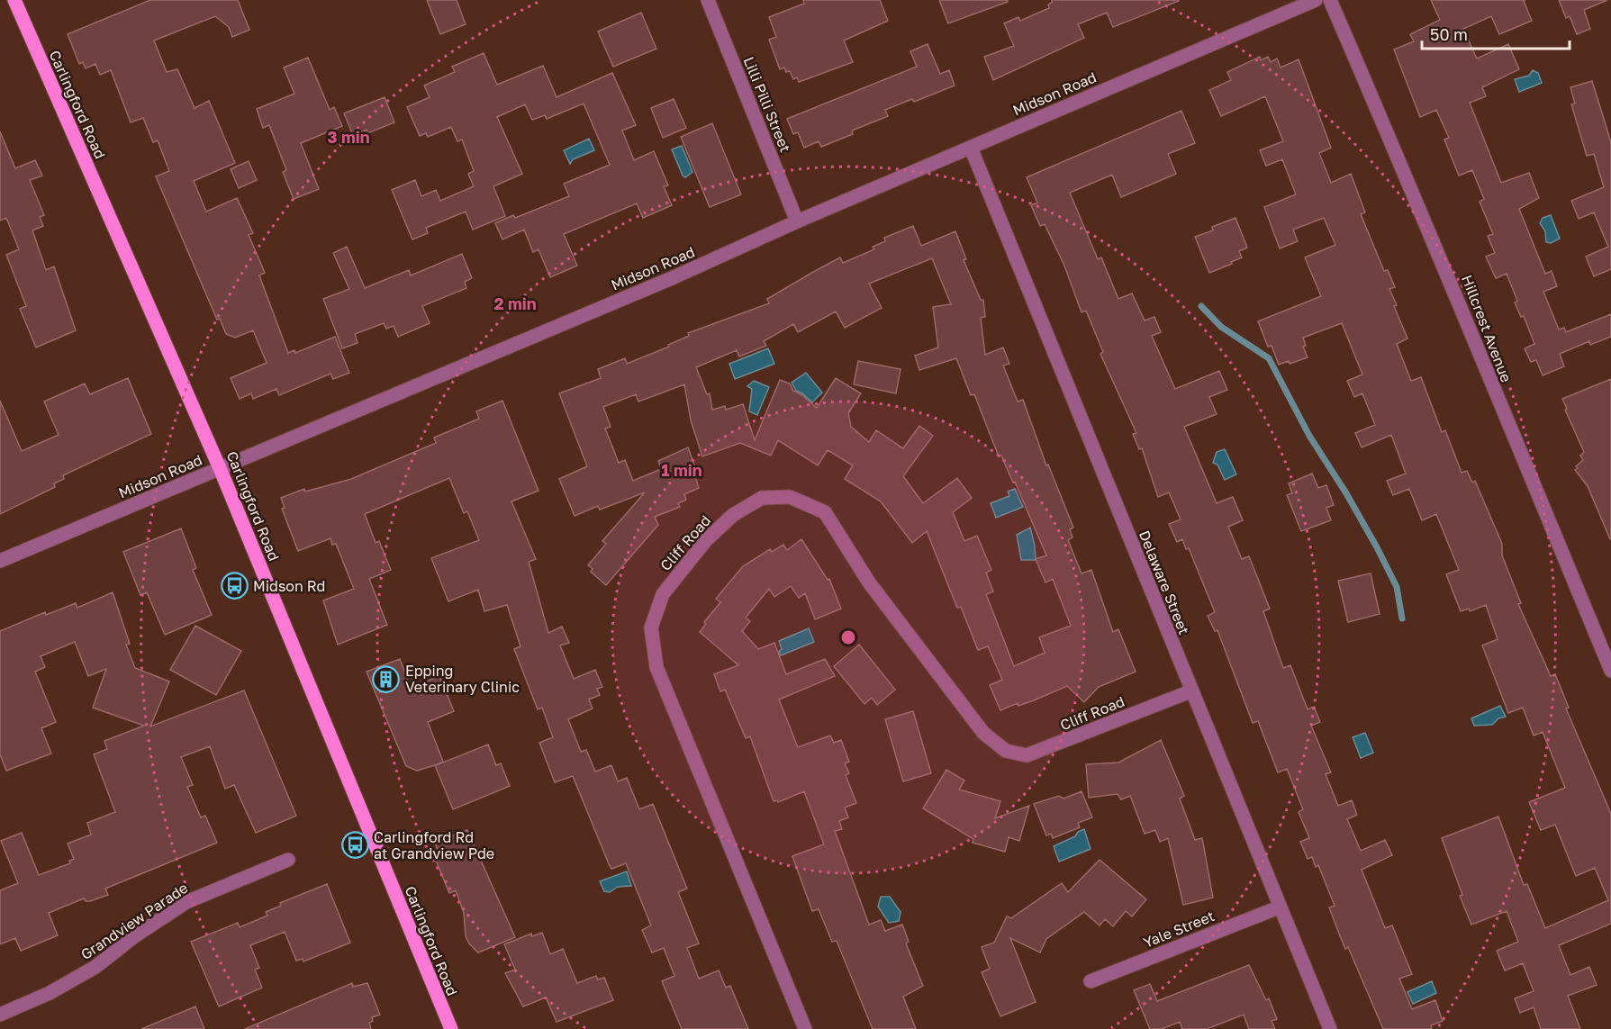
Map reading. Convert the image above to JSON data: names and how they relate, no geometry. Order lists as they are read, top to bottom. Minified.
{"streets":{"main road":["Carlingford Road"],"street":["Midson Road","Lilli Pilli Street","Hillcrest Avenue","Cliff Road","Delaware Street","Grandview Parade","Yale Street"]},"crossings":[["Midson Road","Carlingford Road"],["Midson Road","Lilli Pilli Street"],["Midson Road","Delaware Street"],["Cliff Road","Delaware Street"],["Delaware Street","Yale Street"]],"places":{"bus stop":["Midson Rd","Carlingford Rd at Grandview Pde"],"building":["Epping Veterinary Clinic"]},"scale_bar":"50 m","rings":["3 min","2 min","1 min"]}
